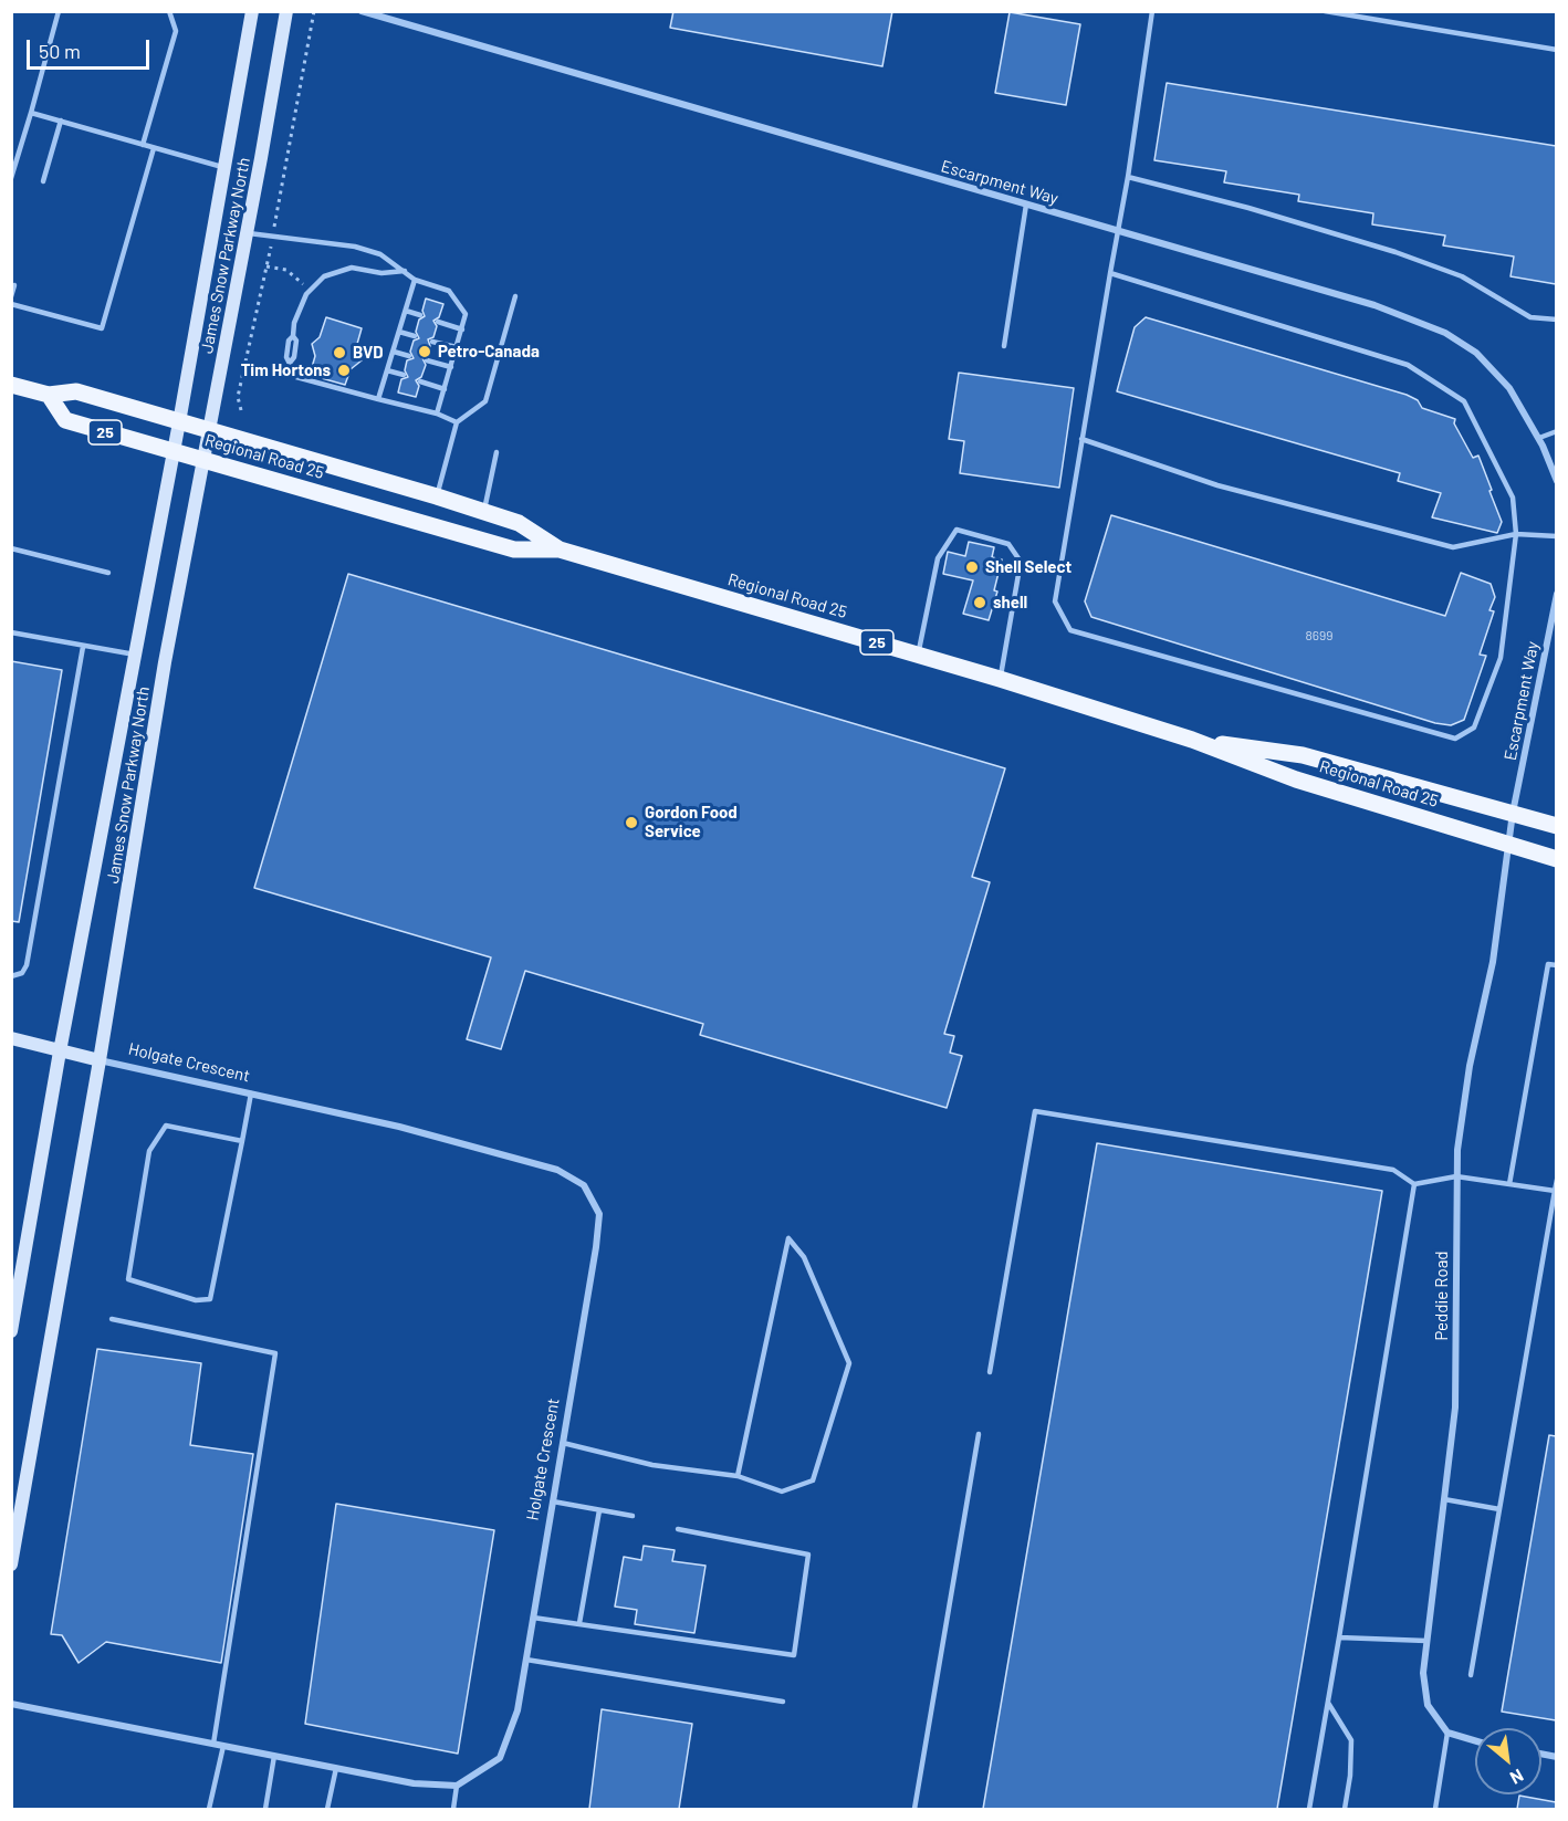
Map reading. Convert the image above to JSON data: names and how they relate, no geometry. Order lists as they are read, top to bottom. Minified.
{"streets":{"main road":["James Snow Parkway North","25","Regional Road 25","Holgate Crescent"],"street":["Escarpment Way","Peddie Road"]},"crossings":[["Escarpment Way","Regional Road 25"],["Escarpment Way","Peddie Road"],["James Snow Parkway North","Regional Road 25"],["James Snow Parkway North","Holgate Crescent"],["Regional Road 25","Peddie Road"]],"places":["Petro-Canada","BVD","Tim Hortons","Shell Select","shell","Gordon Food Service"],"house_numbers":["8699"],"scale_bar":"50 m","north":"bottom right"}
